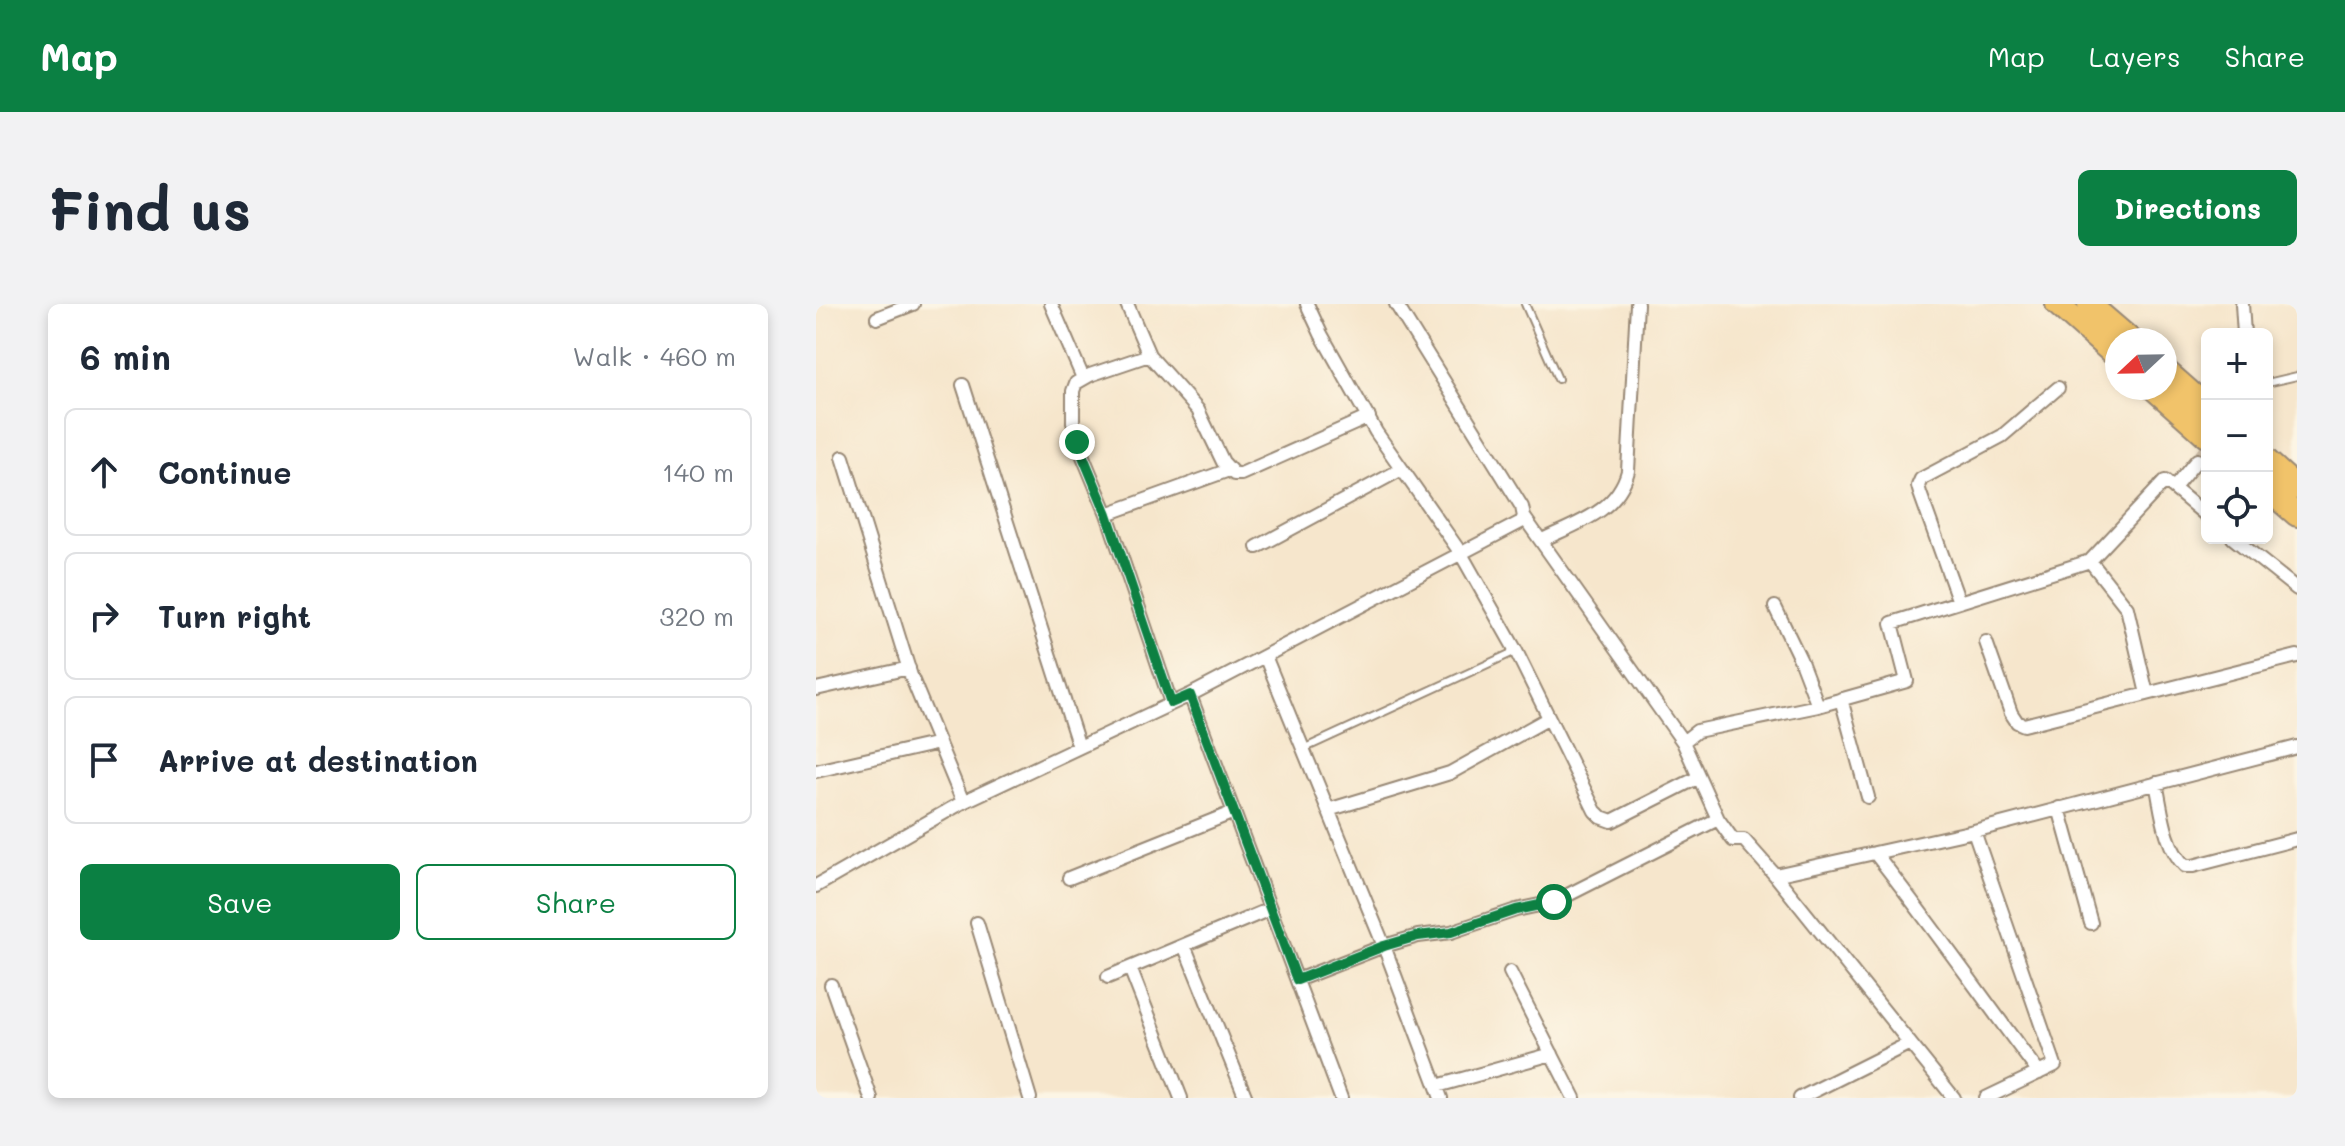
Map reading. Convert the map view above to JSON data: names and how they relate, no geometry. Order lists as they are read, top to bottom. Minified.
{"north":"left","page":{"header":"Map","nav":["Map","Layers","Share"],"buttons":["Directions",["Save","Share"]],"title":"Find us","heading":["6 min","Walk · 460 m"],"map_buttons":["+","−"],"list":[["Continue","140 m"],["Turn right","320 m"],"Arrive at destination"]}}
